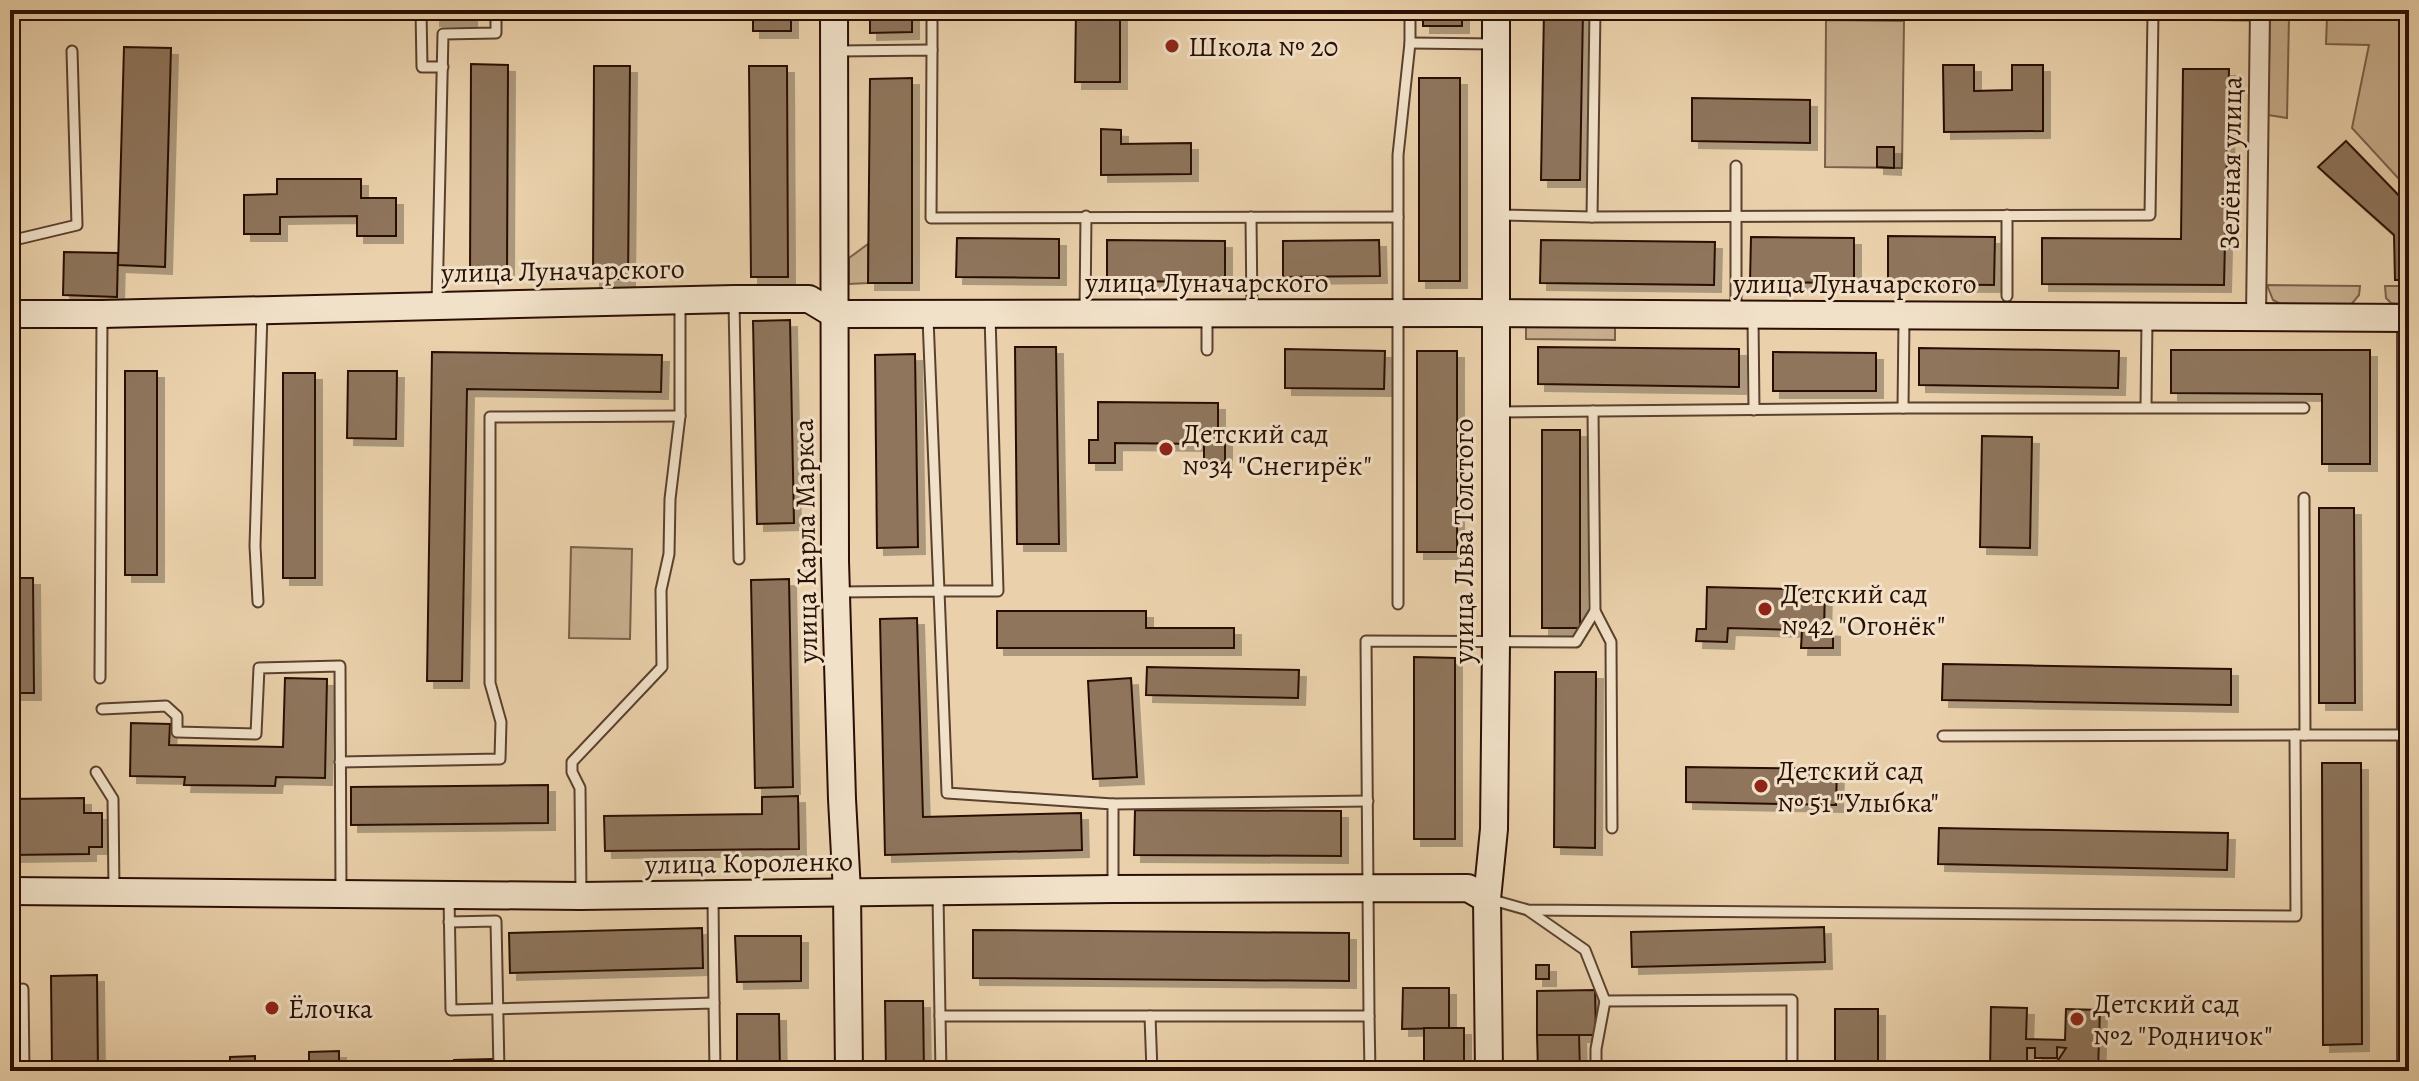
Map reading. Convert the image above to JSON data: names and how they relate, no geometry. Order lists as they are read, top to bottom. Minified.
{"streets":{"street":["Зелёная улица","улица Луначарского","улица Карла Маркса","улица Льва Толстого","улица Короленко"]},"crossings":[["Зелёная улица","улица Луначарского"],["улица Луначарского","улица Карла Маркса"],["улица Луначарского","улица Льва Толстого"],["улица Карла Маркса","улица Короленко"],["улица Льва Толстого","улица Короленко"]],"places":["Школа № 20","Детский сад №34 \"Снегирёк\"","Детский сад №42 \"Огонёк\"","Детский сад № 51 \"Улыбка\"","Ёлочка","Детский сад №2 \"Родничок\""]}
